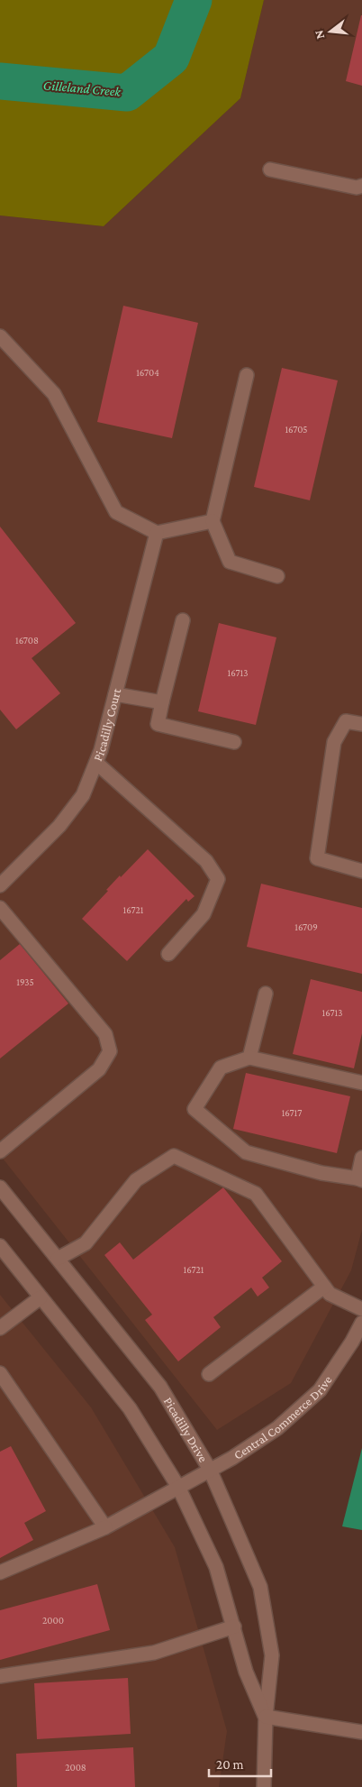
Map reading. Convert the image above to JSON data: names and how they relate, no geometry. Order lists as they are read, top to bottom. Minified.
{"streets":{"street":["Picadilly Court","Central Commerce Drive","Picadilly Drive"]},"crossings":[["Central Commerce Drive","Picadilly Drive"]],"water":["Gilleland Creek"],"house_numbers":["16704","16705","16708","16713","16721","16709","1935","16713","16717","16721","2000","2008"],"scale_bar":"20 m","north":"left"}
